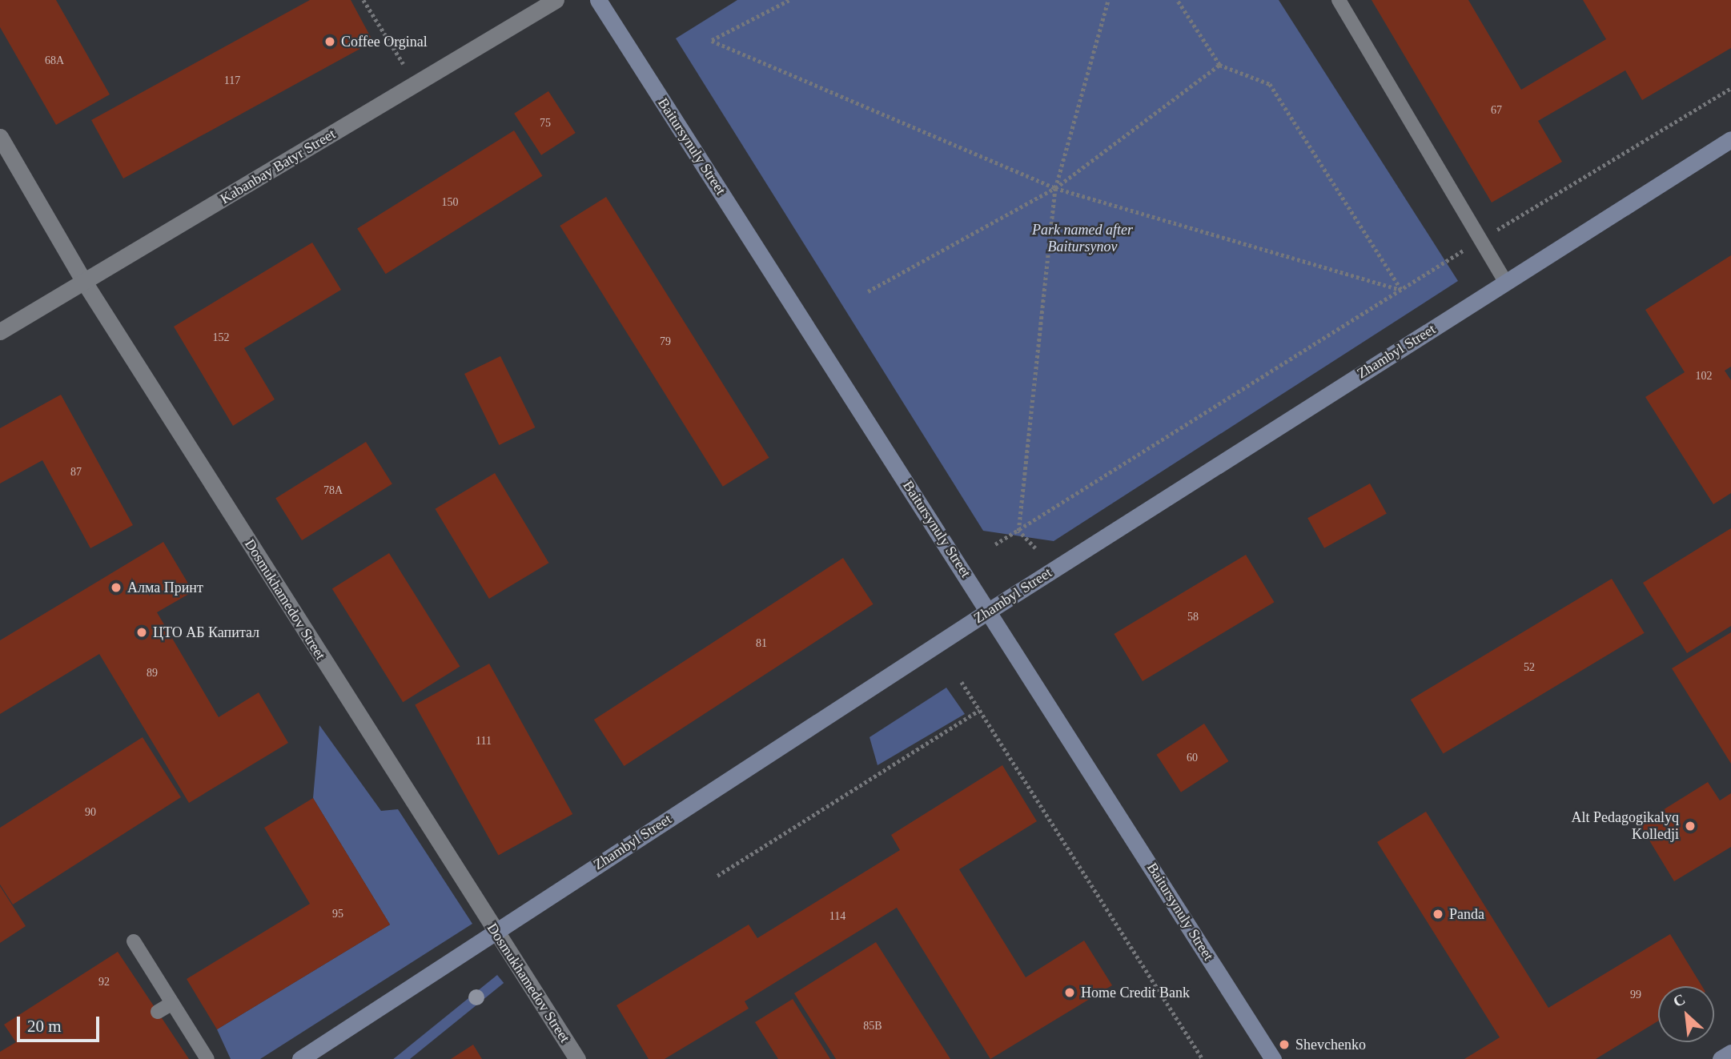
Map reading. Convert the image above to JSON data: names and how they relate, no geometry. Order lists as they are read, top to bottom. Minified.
{"streets":{"street":["Baitursynuly Street","Kabanbay Batyr Street","Zhambyl Street","Dosmukhamedov Street"]},"crossings":[["Baitursynuly Street","Zhambyl Street"],["Kabanbay Batyr Street","Dosmukhamedov Street"],["Zhambyl Street","Dosmukhamedov Street"]],"parks":["Park named after Baitursynov"],"places":["Coffee Orginal","Алма Принт","ЦТО АБ Капитал","Alt Pedagogikalyq Kolledji","Panda","Home Credit Bank","Shevchenko"],"house_numbers":["68А","117","67","75","150","152","79","102","87","78А","58","81","52","89","111","60","90","95","114","92","99","85В"],"scale_bar":"20 m","north":"top left"}
